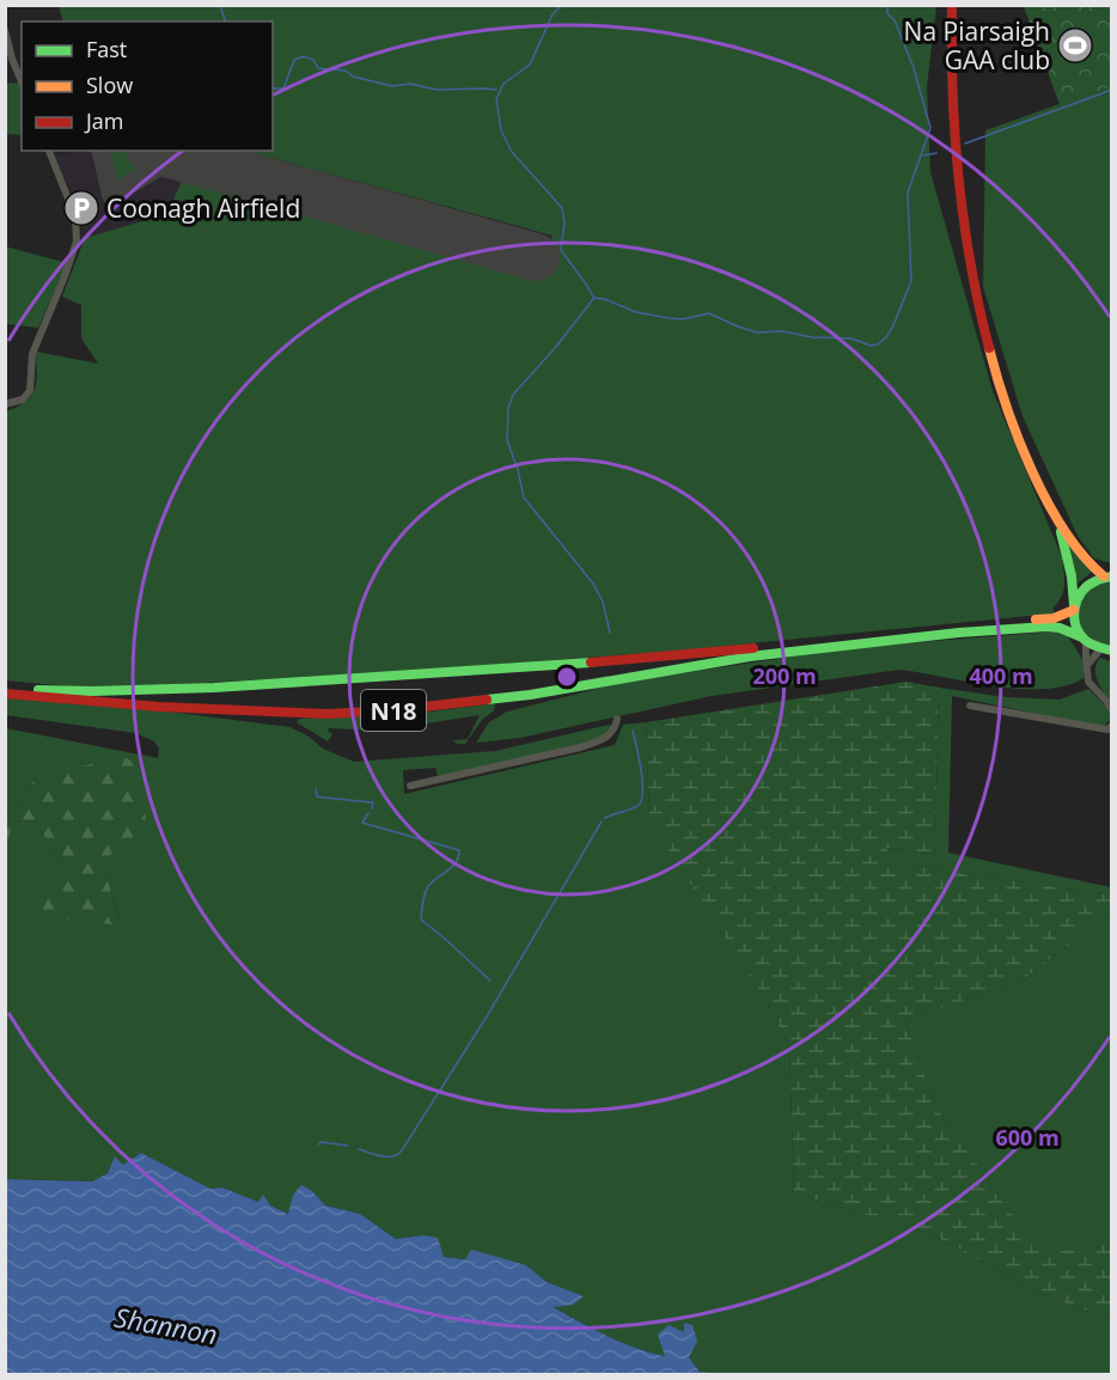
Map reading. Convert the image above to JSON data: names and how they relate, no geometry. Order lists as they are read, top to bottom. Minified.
{"streets":{"main road":["N18"]},"water":["Shannon"],"places":{"sports":["Na Piarsaigh GAA club"],"parking":["Coonagh Airfield"]},"legend":["Fast","Slow","Jam"],"rings":["200 m","400 m","600 m"]}
